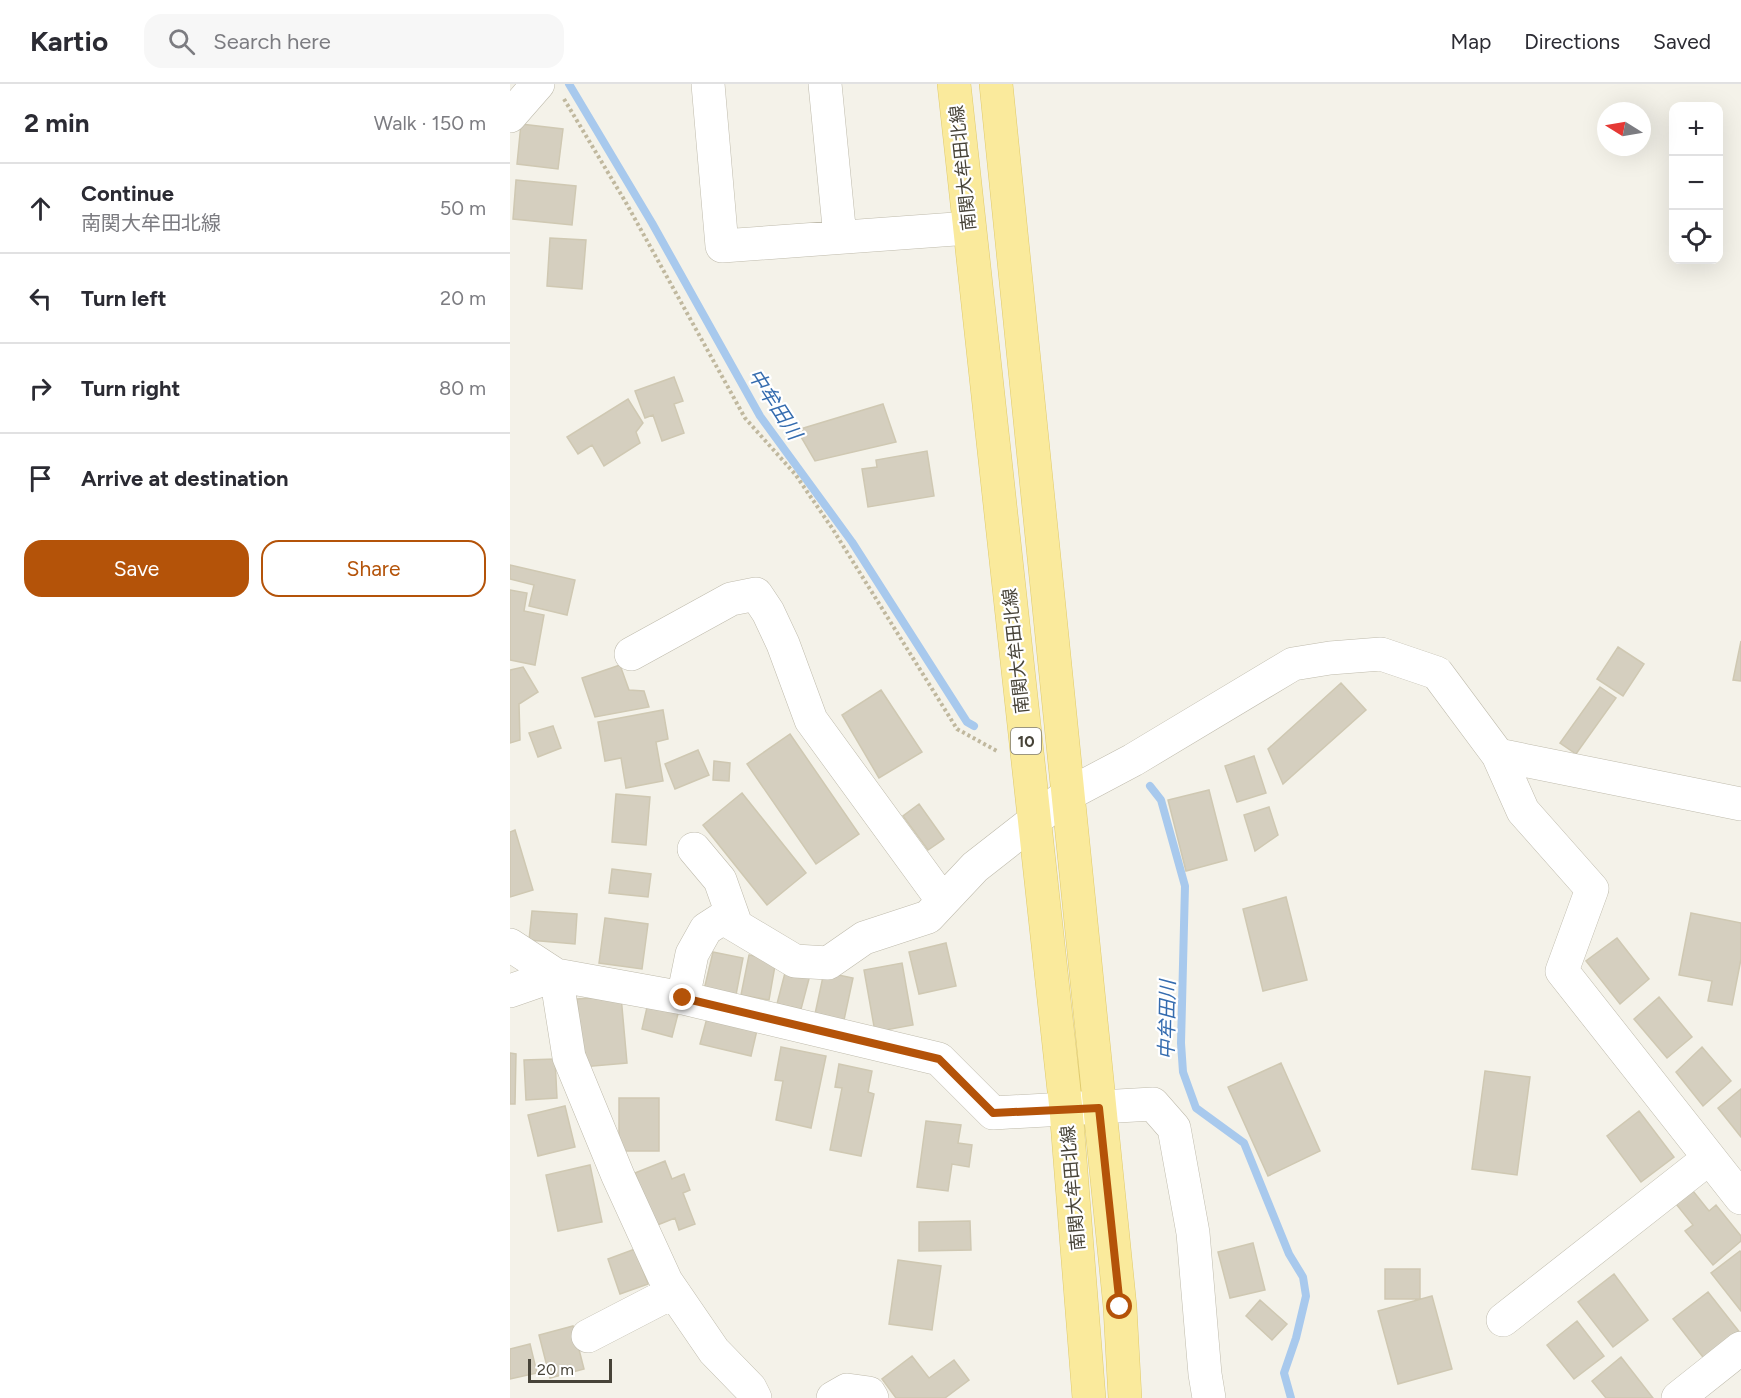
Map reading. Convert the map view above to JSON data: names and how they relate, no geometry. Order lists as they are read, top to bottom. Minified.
{"streets":{"main road":["南関大牟田北線","10"]},"water":["中牟田川"],"scale_bar":"20 m","north":"left","page":{"header":"Kartio","search":"Search here","nav":["Map","Directions","Saved"],"heading":["2 min","Walk · 150 m"],"map_buttons":["+","−"],"list":[["Continue","南関大牟田北線","50 m"],["Turn left","20 m"],["Turn right","80 m"],"Arrive at destination"],"buttons":["Save","Share"],"scale":"20 m"}}
